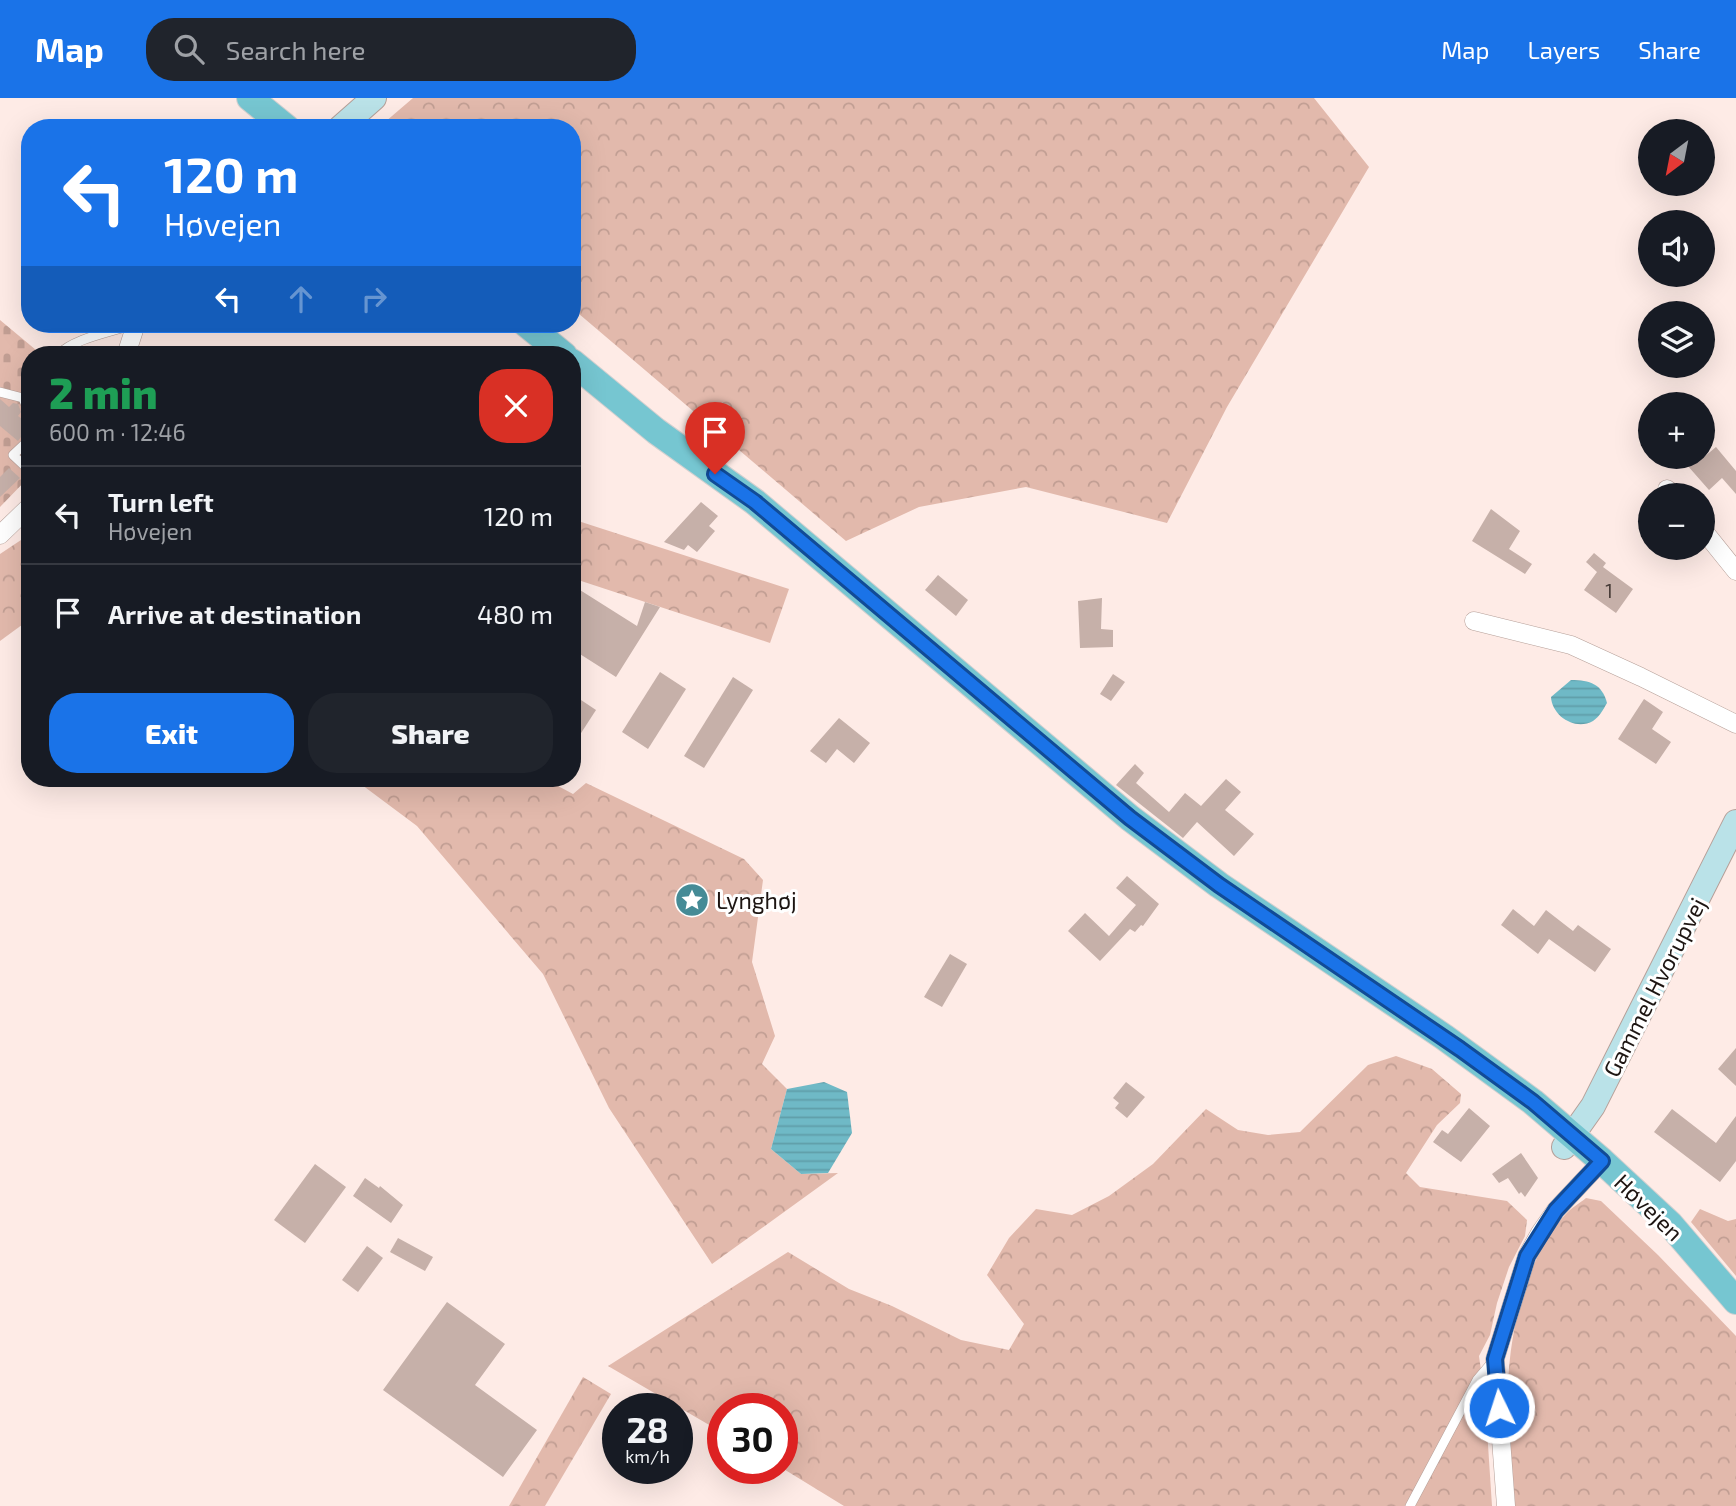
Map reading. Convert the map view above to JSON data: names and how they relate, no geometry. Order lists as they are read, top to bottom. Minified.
{"streets":{"main road":["Høvejen"],"street":["Gammel Hvorupvej"]},"crossings":[["Gammel Hvorupvej","Høvejen"]],"places":{"place":["Lynghøj"]},"house_numbers":["1"],"north":"bottom left","page":{"header":"Map","search":"Search here","nav":["Map","Layers","Share"],"map_buttons":["+","−"],"turn":["120 m","Høvejen"],"heading":["2 min","600 m · 12:46"],"list":[{"name":"Turn left","note":"Høvejen","value":"120 m"},{"name":"Arrive at destination","value":"480 m"}],"buttons":["Exit","Share"],"speed":"28 km/h","limit":"30"}}
